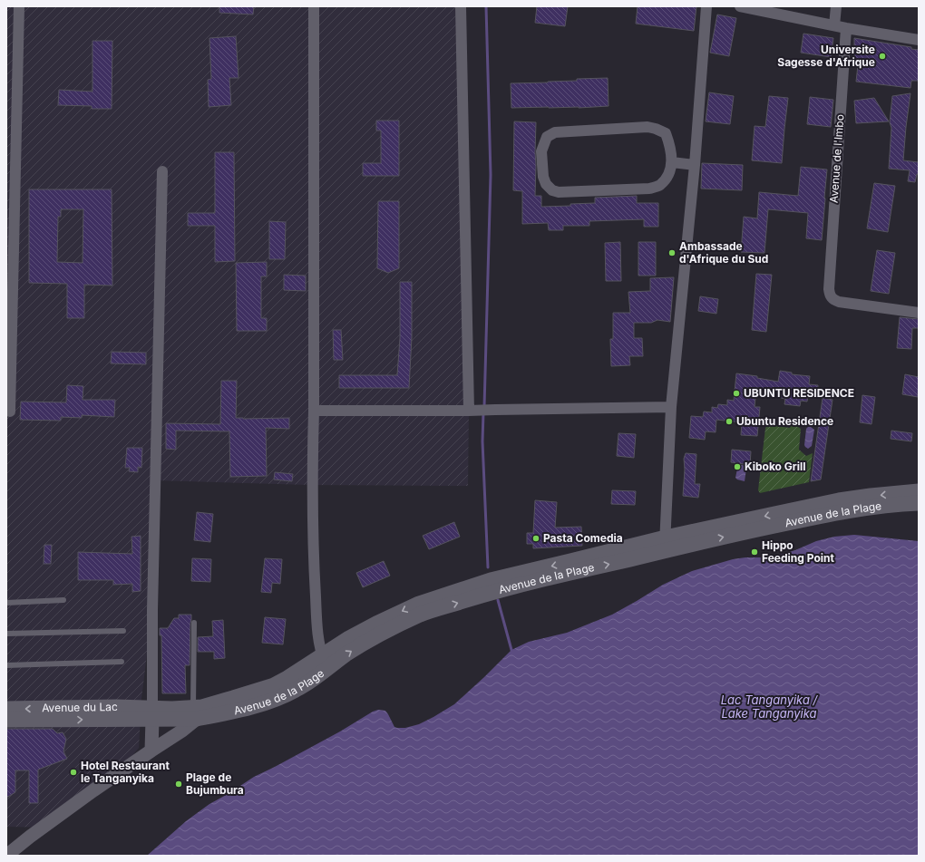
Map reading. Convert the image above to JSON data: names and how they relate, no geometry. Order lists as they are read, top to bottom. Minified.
{"streets":{"main road":["Avenue de la Plage","Avenue du Lac"],"street":["Avenue de l'Imbo"]},"crossings":[["Avenue de la Plage","Avenue du Lac"]],"water":["Lac Tanganyika / Lake Tanganyika"],"places":["Universite Sagesse d'Afrique","Ambassade d'Afrique du Sud","UBUNTU RESIDENCE","Ubuntu Residence","Kiboko Grill","Pasta Comedia","Hippo Feeding Point","Hotel Restaurant le Tanganyika","Plage de Bujumbura"]}
